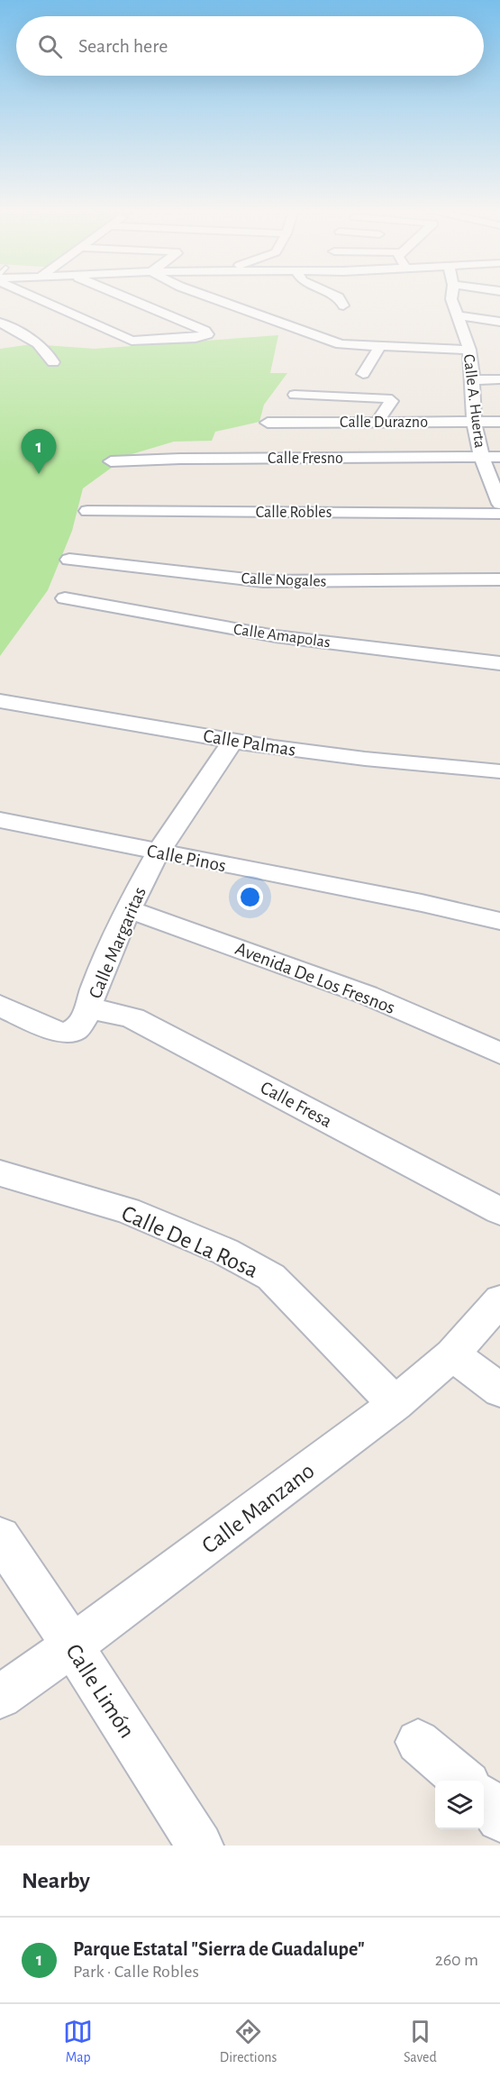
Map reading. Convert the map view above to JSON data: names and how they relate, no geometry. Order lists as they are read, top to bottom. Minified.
{"streets":{"street":["Calle A. Huerta","Calle Durazno","Calle Fresno","Calle Robles","Calle Nogales","Calle Amapolas","Calle Palmas","Calle Pinos","Calle Margaritas","Avenida De Los Fresnos","Calle Fresa","Calle De La Rosa","Calle Manzano","Calle Limón"]},"crossings":[["Calle A. Huerta","Calle Durazno"],["Calle A. Huerta","Calle Fresno"],["Calle Palmas","Calle Margaritas"],["Calle Pinos","Calle Margaritas"],["Calle Margaritas","Avenida De Los Fresnos"],["Calle Margaritas","Calle Fresa"],["Calle De La Rosa","Calle Manzano"],["Calle Manzano","Calle Limón"]],"page":{"search":"Search here","pins":"1","heading":"Nearby","list":[{"mark":"1","name":"Parque Estatal \"Sierra de Guadalupe\"","note":"Park · Calle Robles","value":"260 m"}],"nav":["Map","Directions","Saved"]}}
